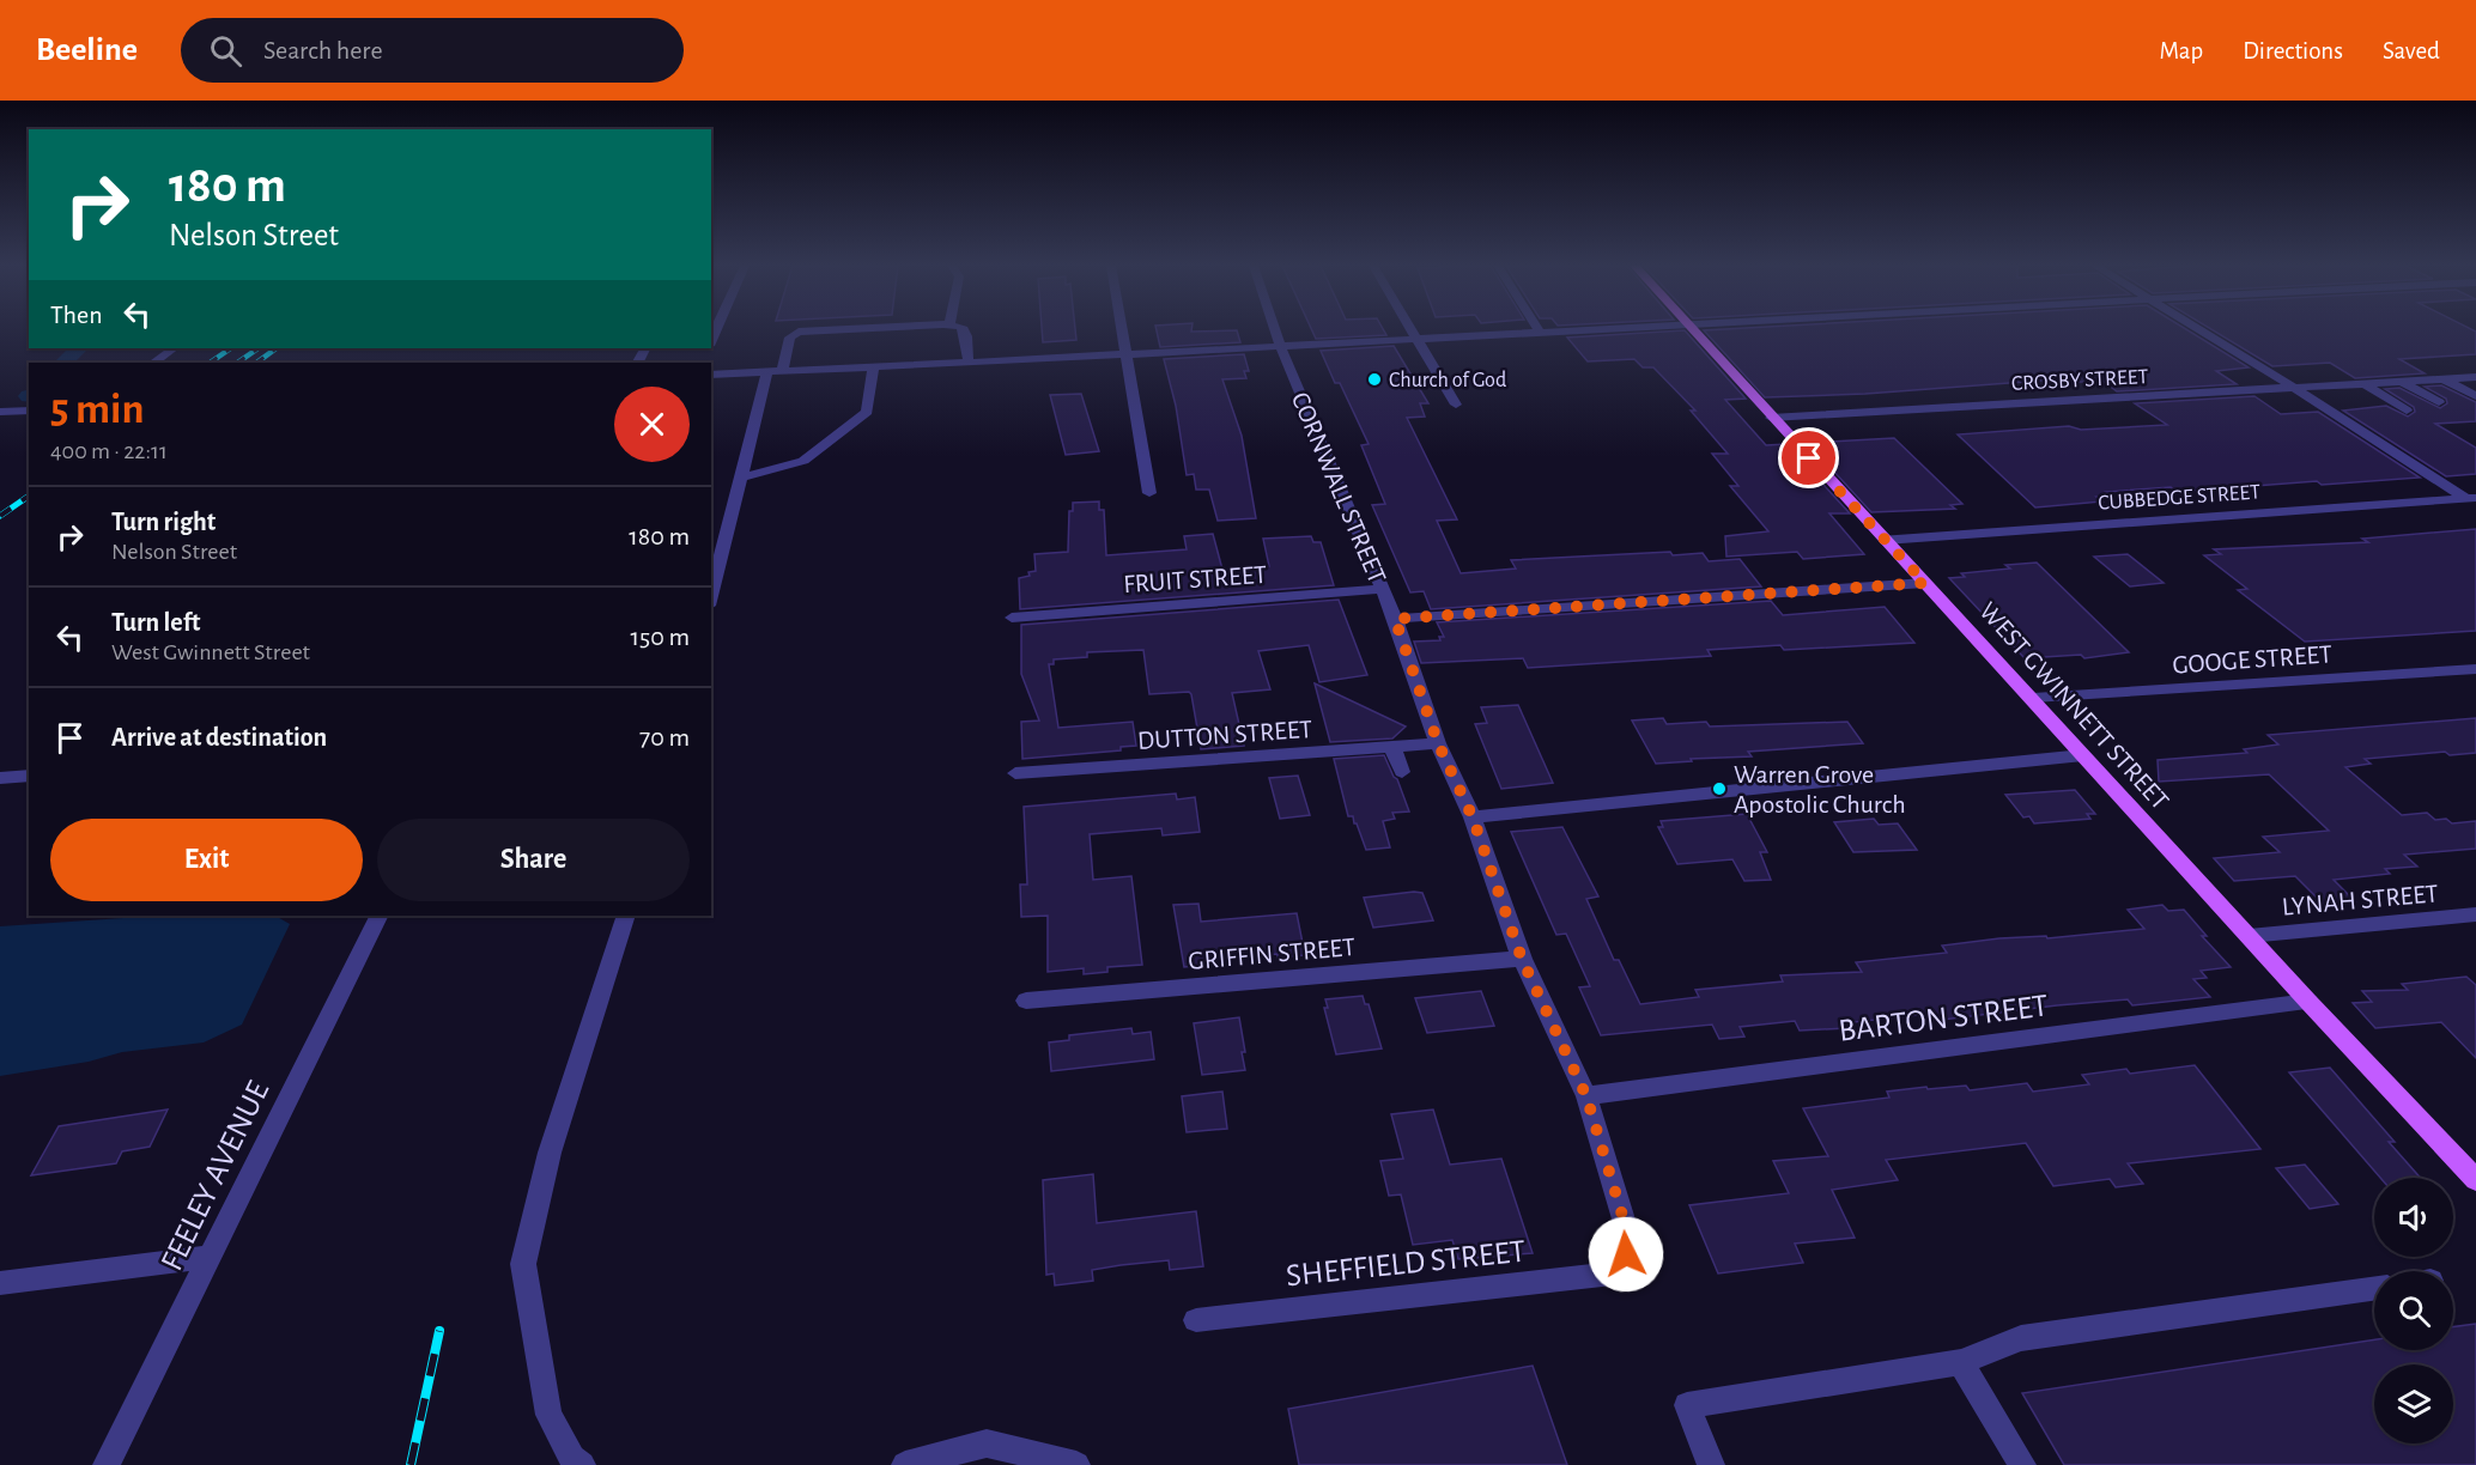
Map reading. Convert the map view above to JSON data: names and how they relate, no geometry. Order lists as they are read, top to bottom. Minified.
{"streets":{"main road":["WEST GWINNETT STREET"],"street":["CROSBY STREET","CORNWALL STREET","CUBBEDGE STREET","FRUIT STREET","GOOGE STREET","DUTTON STREET","LYNAH STREET","GRIFFIN STREET","BARTON STREET","FEELEY AVENUE","SHEFFIELD STREET"]},"crossings":[["CROSBY STREET","WEST GWINNETT STREET"],["CORNWALL STREET","FRUIT STREET"],["CORNWALL STREET","DUTTON STREET"],["CORNWALL STREET","GRIFFIN STREET"],["CORNWALL STREET","BARTON STREET"],["CORNWALL STREET","SHEFFIELD STREET"],["CUBBEDGE STREET","WEST GWINNETT STREET"],["GOOGE STREET","WEST GWINNETT STREET"],["WEST GWINNETT STREET","LYNAH STREET"],["WEST GWINNETT STREET","BARTON STREET"]],"places":["Church of God","Warren Grove Apostolic Church"],"page":{"header":"Beeline","search":"Search here","nav":["Map","Directions","Saved"],"turn":["180 m","Nelson Street"],"then":"Then","heading":["5 min","400 m · 22:11"],"list":[{"name":"Turn right","note":"Nelson Street","value":"180 m"},{"name":"Turn left","note":"West Gwinnett Street","value":"150 m"},{"name":"Arrive at destination","value":"70 m"}],"buttons":["Exit","Share"]}}
